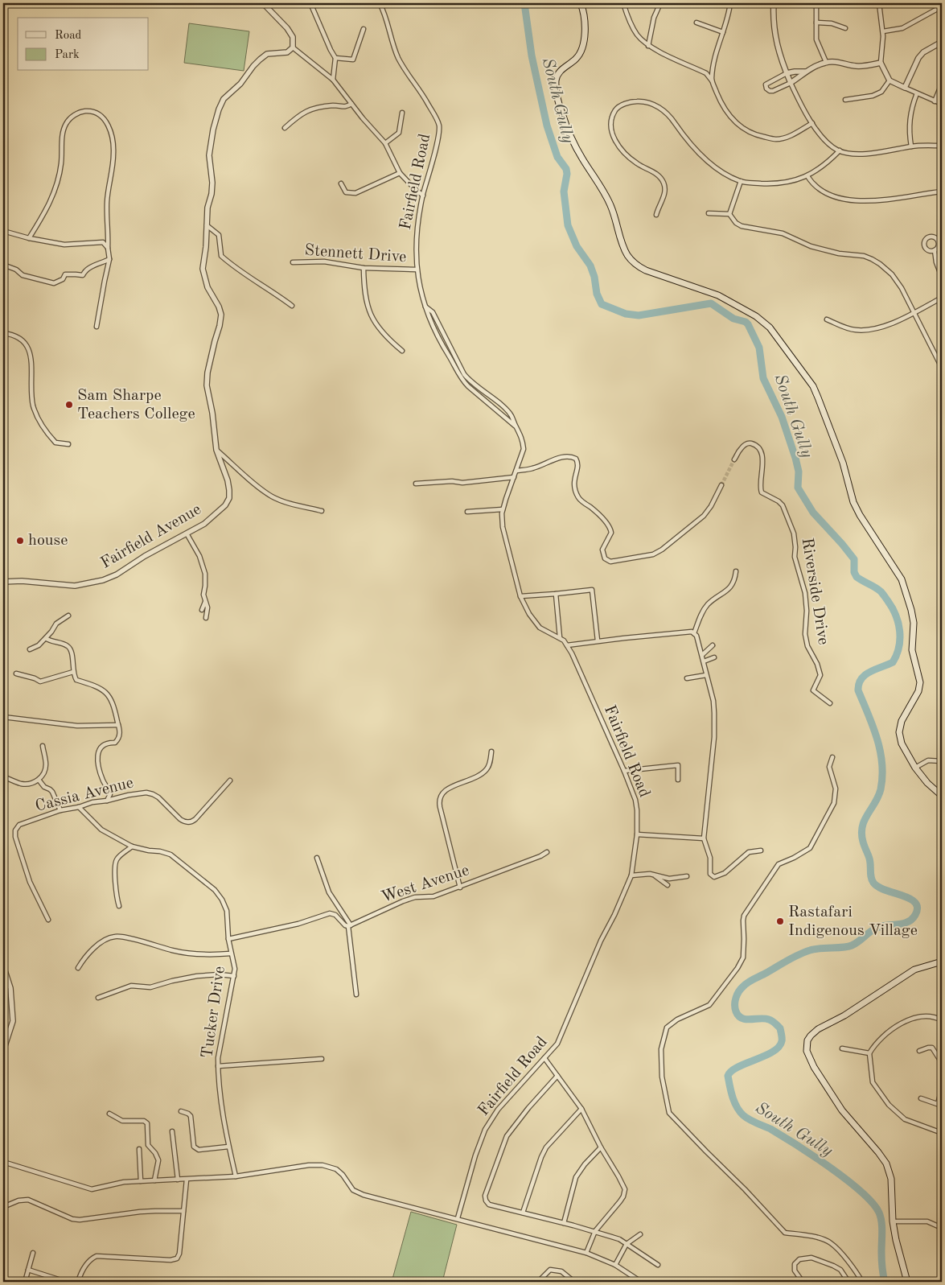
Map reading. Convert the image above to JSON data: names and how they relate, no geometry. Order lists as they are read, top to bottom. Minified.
{"streets":{"street":["Fairfield Road","Stennett Drive","Fairfield Avenue","Riverside Drive","Cassia Avenue","West Avenue","Tucker Drive"]},"crossings":[["Fairfield Road","Stennett Drive"],["Cassia Avenue","Tucker Drive"]],"water":["South Gully"],"places":["Sam Sharpe Teachers College","house","Rastafari Indigenous Village"],"legend":["Road","Park"]}
